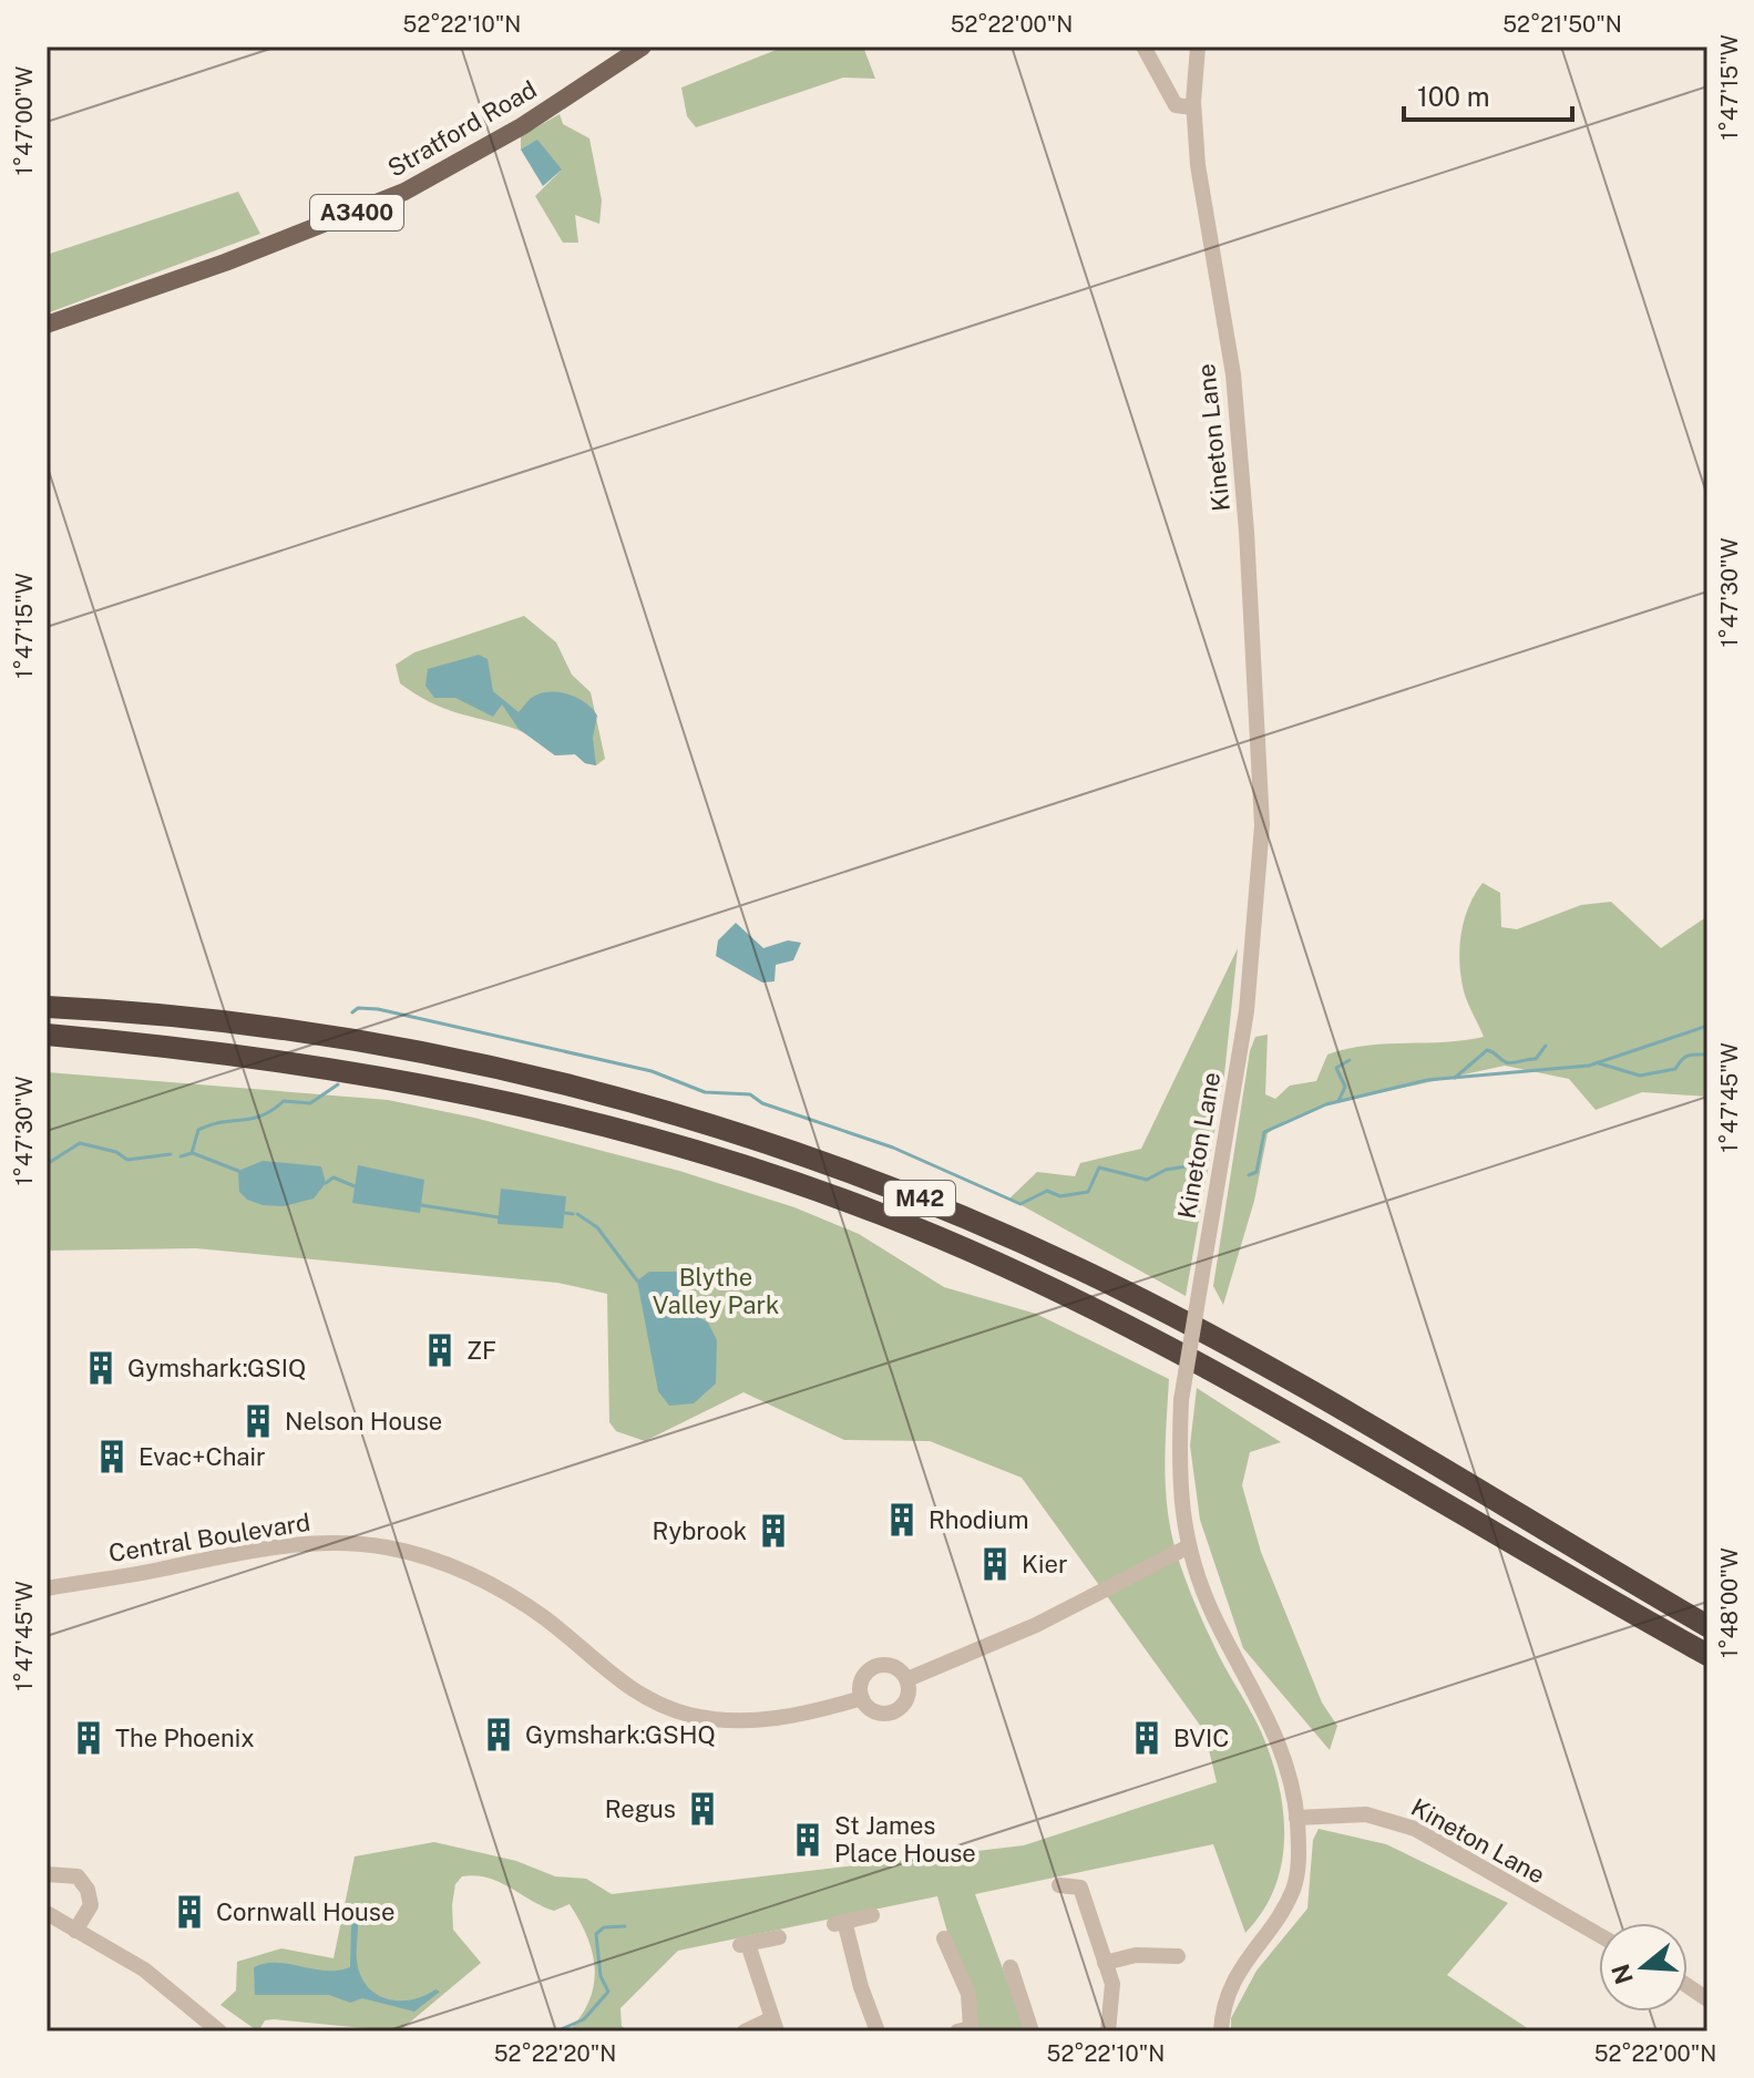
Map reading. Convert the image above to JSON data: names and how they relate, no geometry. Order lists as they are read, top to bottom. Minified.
{"streets":{"highway":["M42"],"main road":["Stratford Road","A3400"],"street":["Kineton Lane","Central Boulevard"]},"parks":["Blythe Valley Park"],"places":{"building":["ZF","Gymshark:GSIQ","Nelson House","Evac+Chair","Rhodium","Rybrook","Kier","Gymshark:GSHQ","The Phoenix","BVIC","Regus","St James Place House","Cornwall House"]},"scale_bar":"100 m","north":"left","coordinates":["52°22'10\"N","52°22'00\"N","52°21'50\"N","1°47'15\"W","1°47'00\"W","1°47'30\"W","1°47'45\"W","1°48'00\"W","52°22'20\"N"]}
